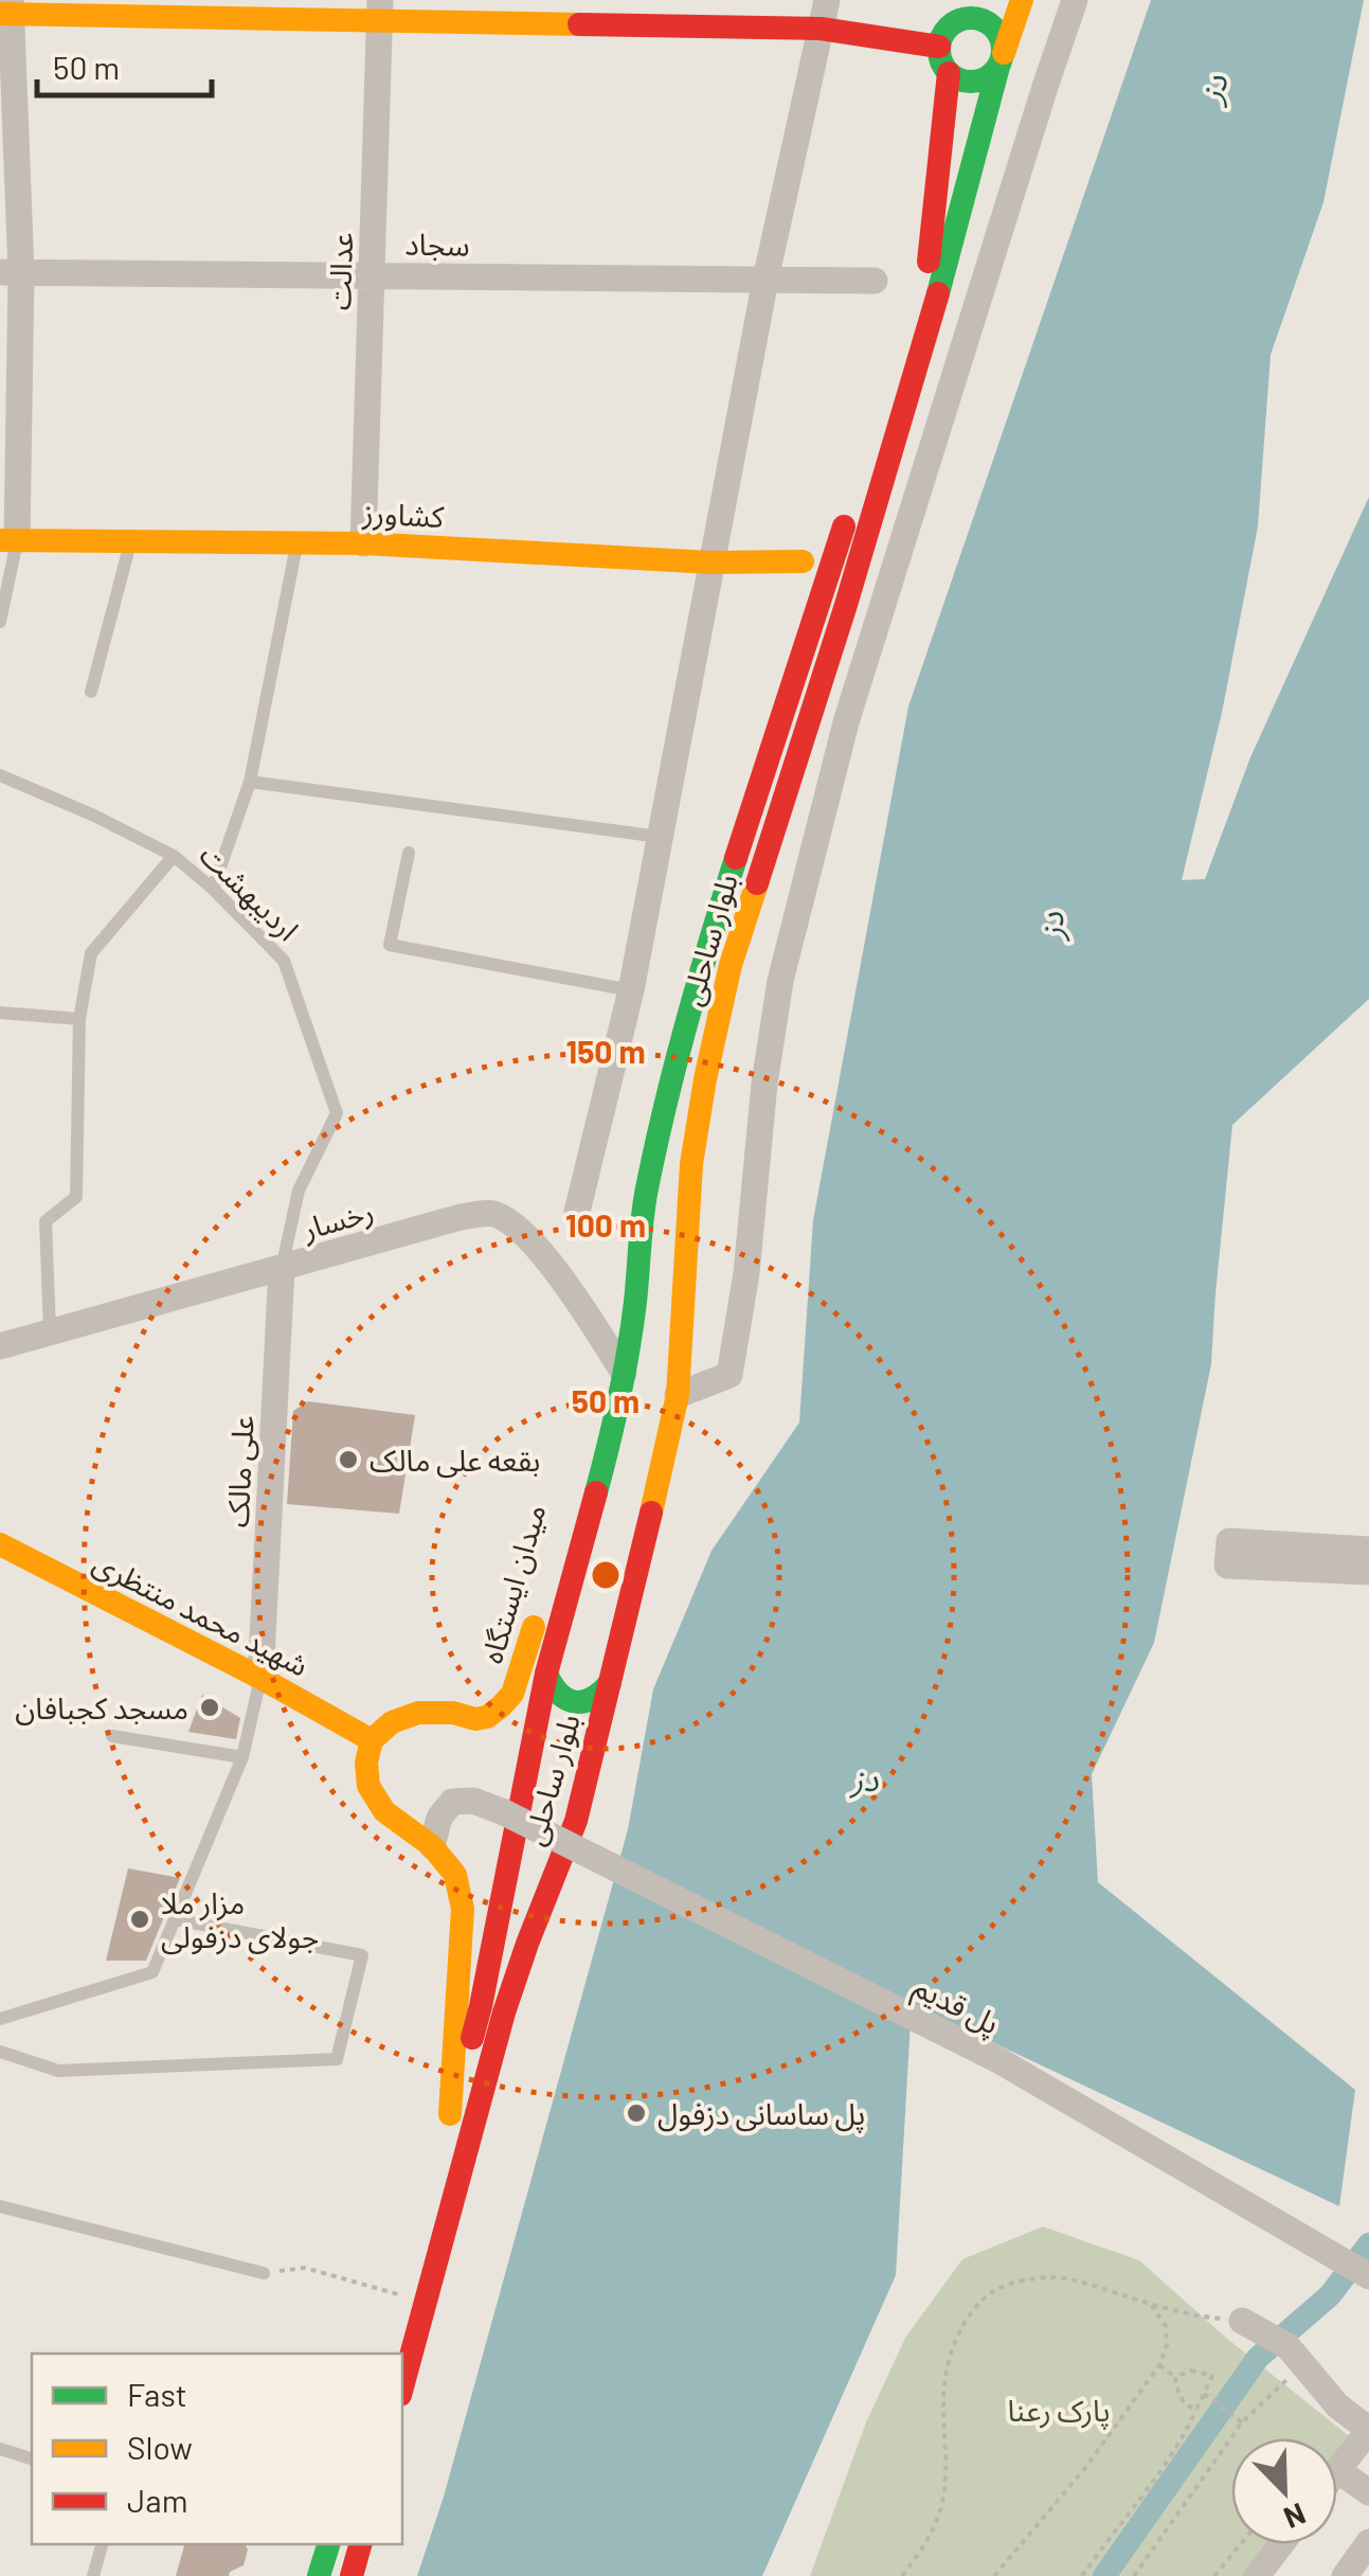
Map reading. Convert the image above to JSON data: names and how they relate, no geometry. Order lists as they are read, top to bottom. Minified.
{"streets":{"main road":["کشاورز","بلوار ساحلی","میدان ایستگاه","شهید محمد منتظری"],"street":["سجاد","عدالت","رخسار","علی مالک","پل قدیم"],"lane":["اردیبهشت"]},"crossings":[["سجاد","عدالت"],["عدالت","کشاورز"],["اردیبهشت","رخسار"],["اردیبهشت","علی مالک"],["بلوار ساحلی","رخسار"],["بلوار ساحلی","پل قدیم"],["رخسار","علی مالک"],["علی مالک","شهید محمد منتظری"],["میدان ایستگاه","شهید محمد منتظری"]],"water":["دز"],"parks":["پارک رعنا"],"places":["بقعه علی مالک","مسجد کجبافان","مزار ملا جولای دزفولی","پل ساسانی دزفول"],"legend":["Fast","Slow","Jam"],"scale_bar":"50 m","north":"bottom right","rings":["150 m","100 m","50 m"]}
